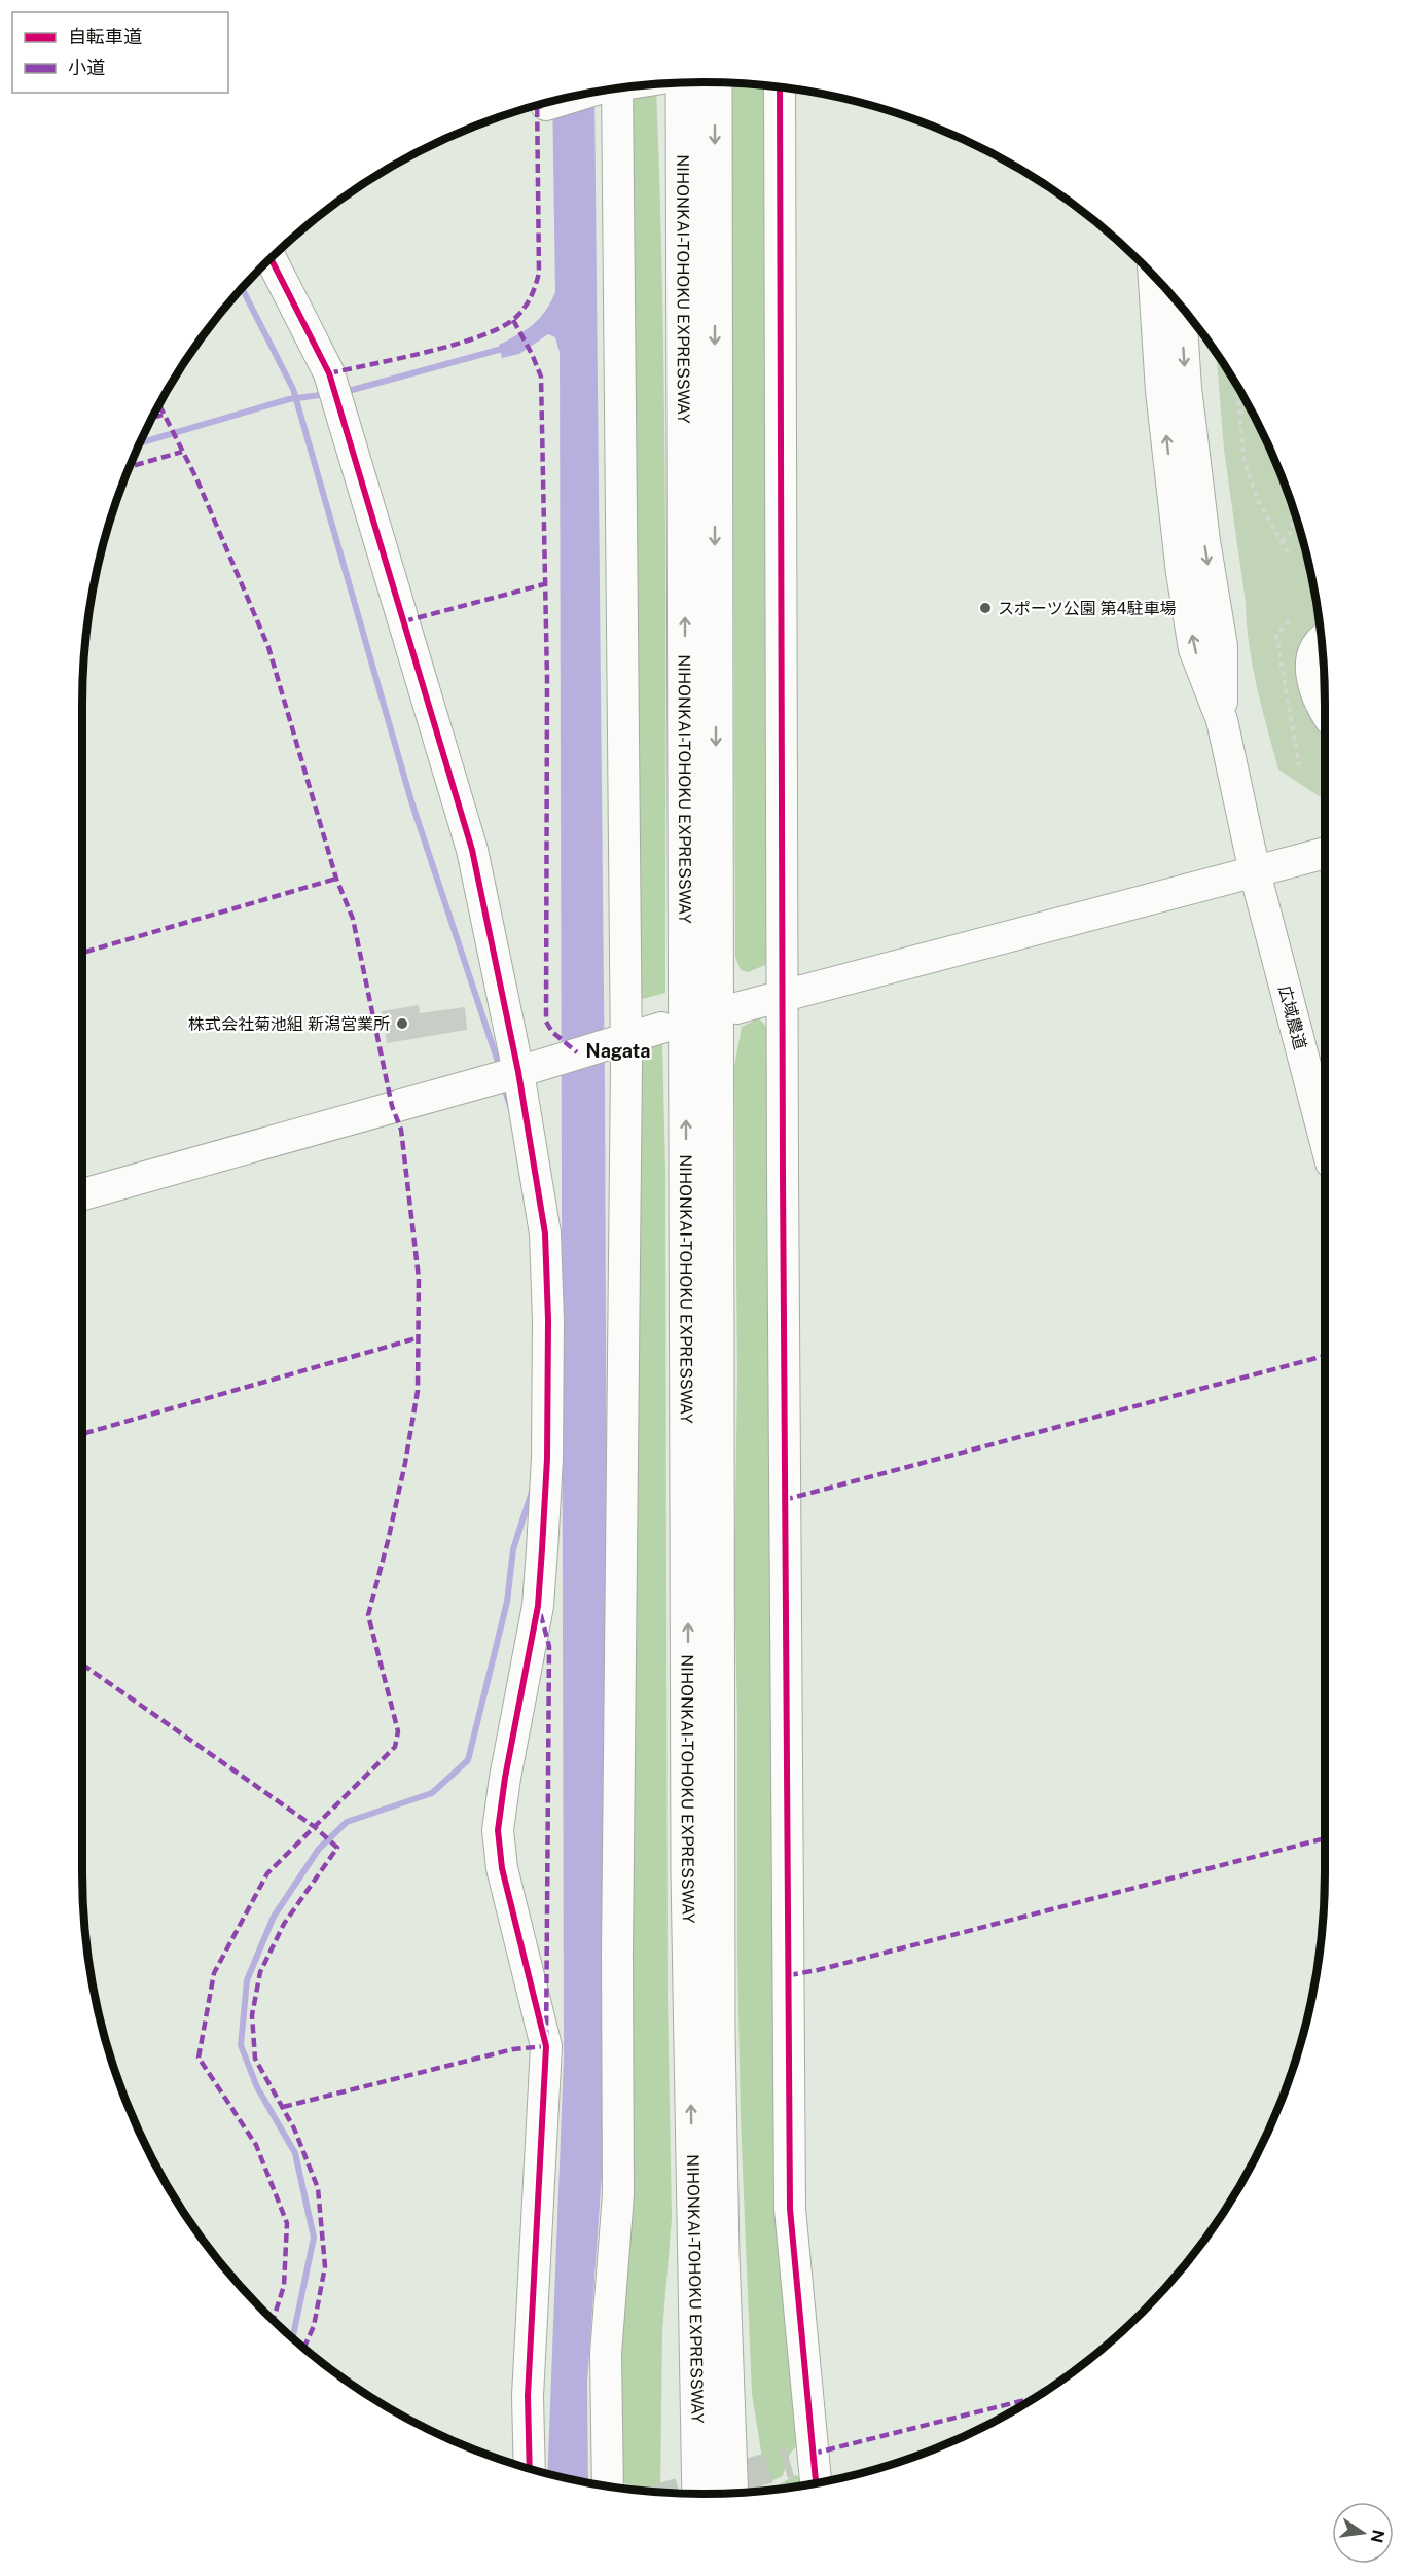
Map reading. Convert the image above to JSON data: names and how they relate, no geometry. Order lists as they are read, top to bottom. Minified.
{"streets":{"highway":["NIHONKAI-TOHOKU EXPRESSWAY"],"street":["広域農道"]},"districts":["Nagata"],"places":["スポーツ公園 第4駐車場","株式会社菊池組 新潟営業所"],"legend":["自転車道","小道"],"north":"right"}
